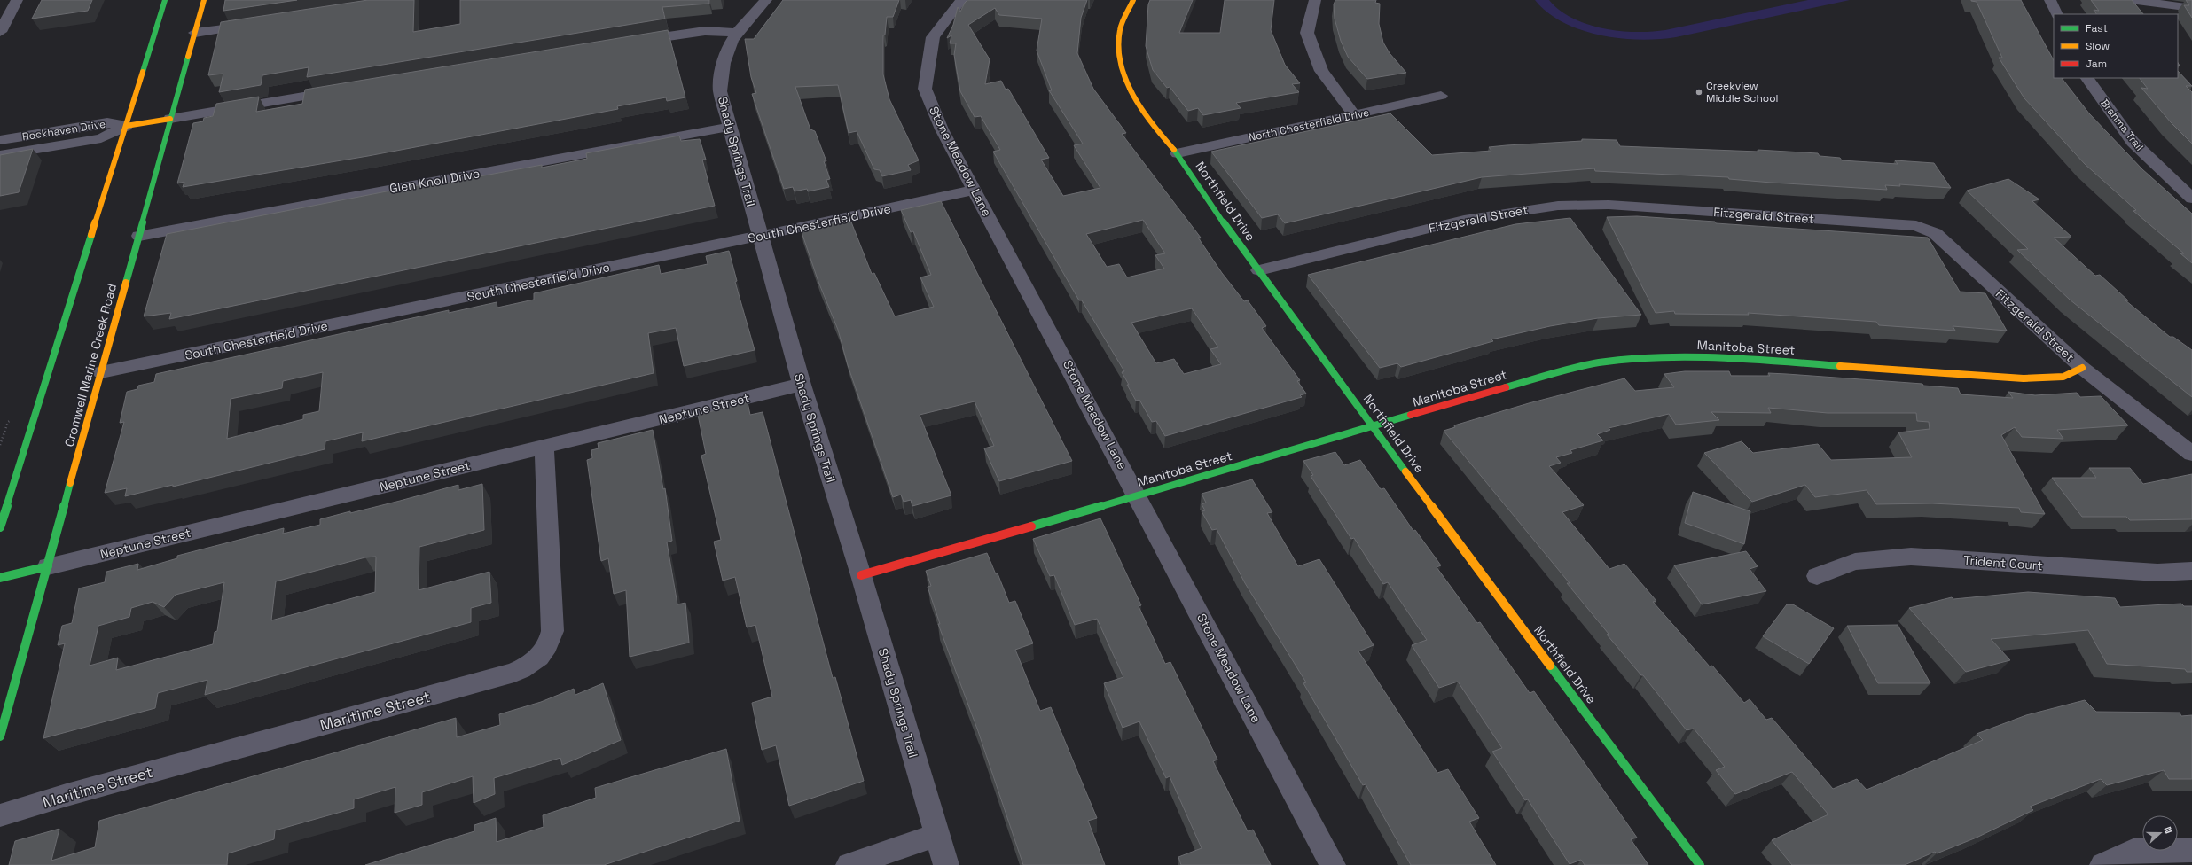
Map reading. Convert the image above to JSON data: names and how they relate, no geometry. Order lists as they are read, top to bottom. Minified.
{"streets":{"street":["North Chesterfield Drive","Brahma Trail","Rockhaven Drive","Shady Springs Trail","Stone Meadow Lane","Glen Knoll Drive","Northfield Drive","Fitzgerald Street","South Chesterfield Drive","Manitoba Street","Cromwell Marine Creek Road","Neptune Street","Trident Court","Maritime Street"]},"crossings":[["North Chesterfield Drive","Northfield Drive"],["Shady Springs Trail","Glen Knoll Drive"],["Shady Springs Trail","South Chesterfield Drive"],["Shady Springs Trail","Manitoba Street"],["Shady Springs Trail","Neptune Street"],["Stone Meadow Lane","South Chesterfield Drive"],["Stone Meadow Lane","Manitoba Street"],["Glen Knoll Drive","Cromwell Marine Creek Road"],["Northfield Drive","Fitzgerald Street"],["Northfield Drive","Manitoba Street"],["Fitzgerald Street","Manitoba Street"],["South Chesterfield Drive","Cromwell Marine Creek Road"],["Cromwell Marine Creek Road","Neptune Street"],["Neptune Street","Maritime Street"]],"places":["Creekview Middle School"],"legend":["Fast","Slow","Jam"],"north":"right"}
